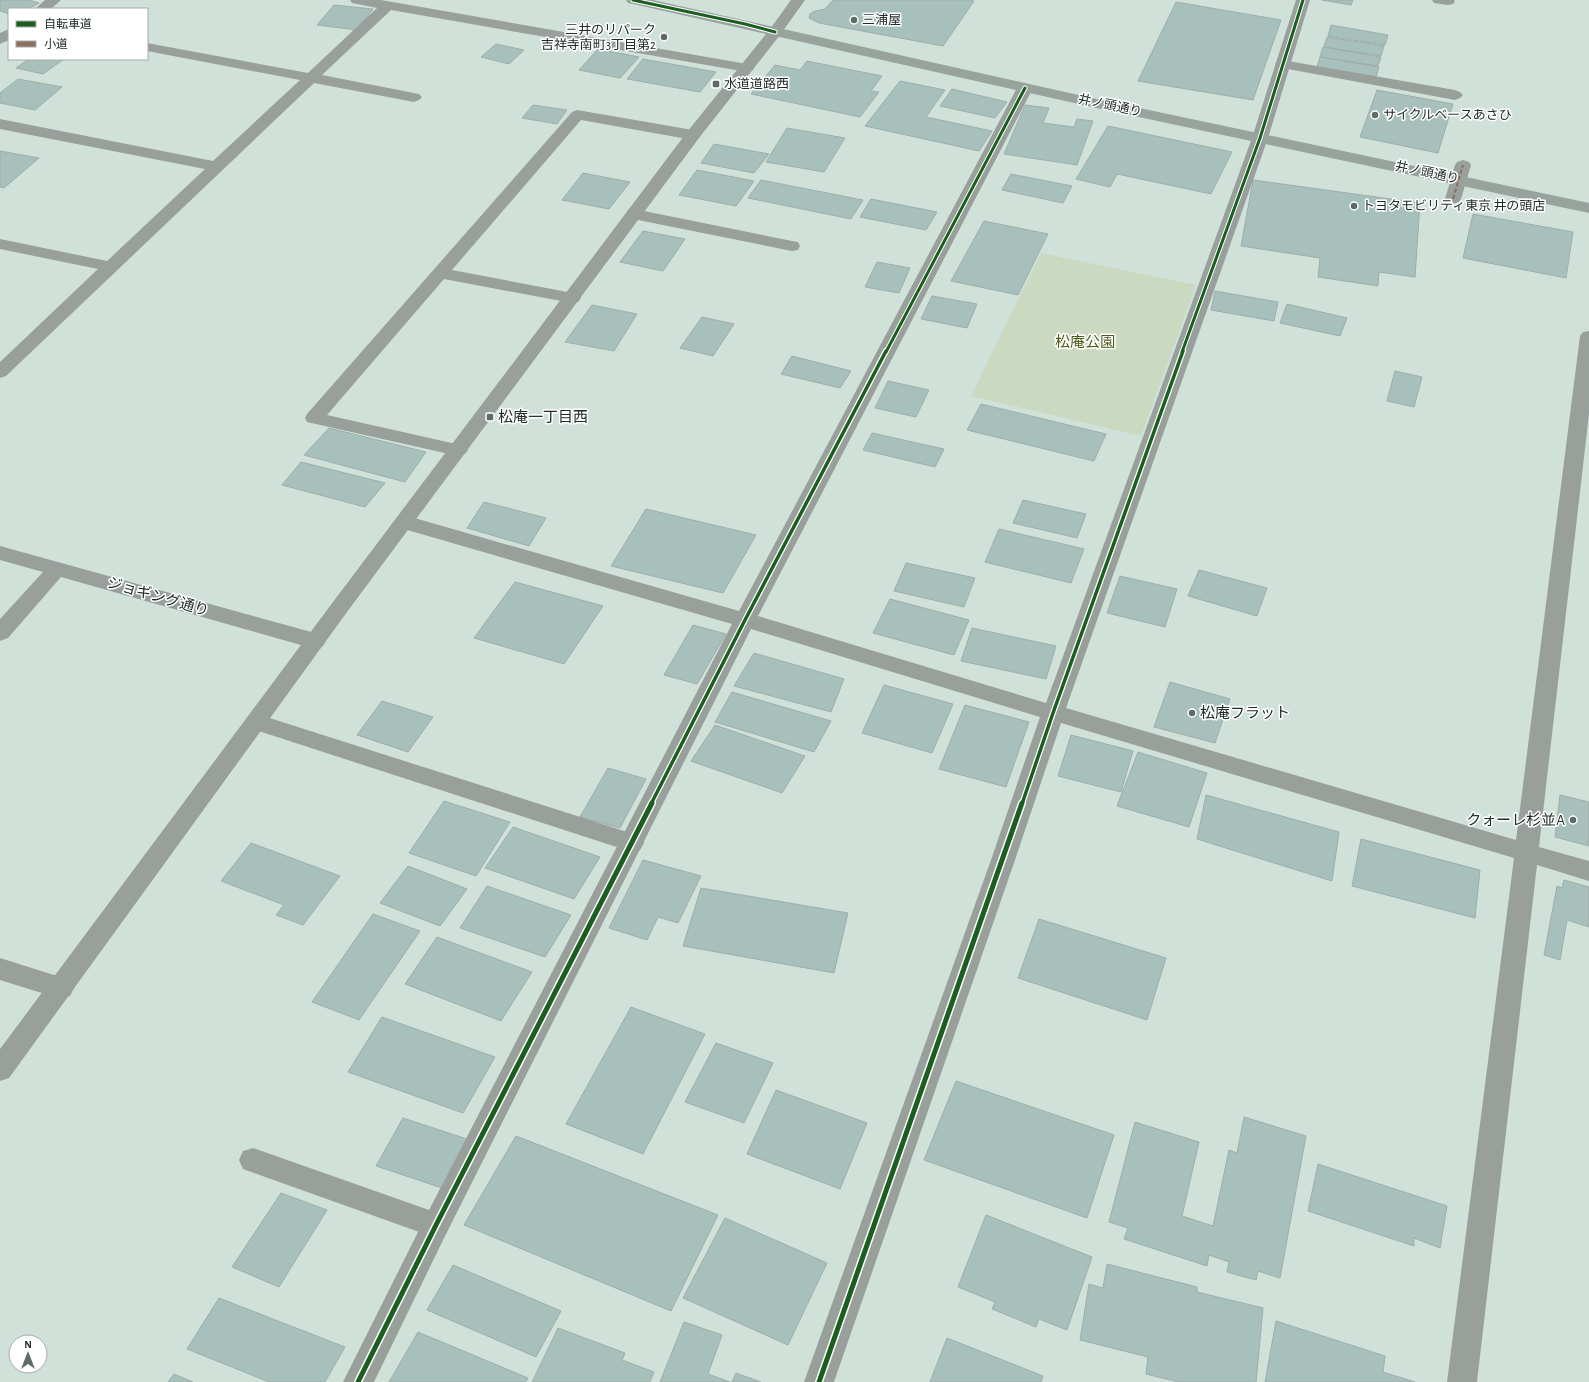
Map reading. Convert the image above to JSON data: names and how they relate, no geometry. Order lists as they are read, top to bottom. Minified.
{"streets":{"main road":["井ノ頭通り"],"street":["ジョギング通り"]},"parks":["松庵公園"],"places":{"other":["三浦屋","三井のリパーク 吉祥寺南町3丁目第2","サイクルベースあさひ","トヨタモビリティ東京 井の頭店","松庵フラット","クォーレ杉並A"],"transit":["水道道路西","松庵一丁目西"]},"legend":["自転車道","小道"],"north":"top"}
